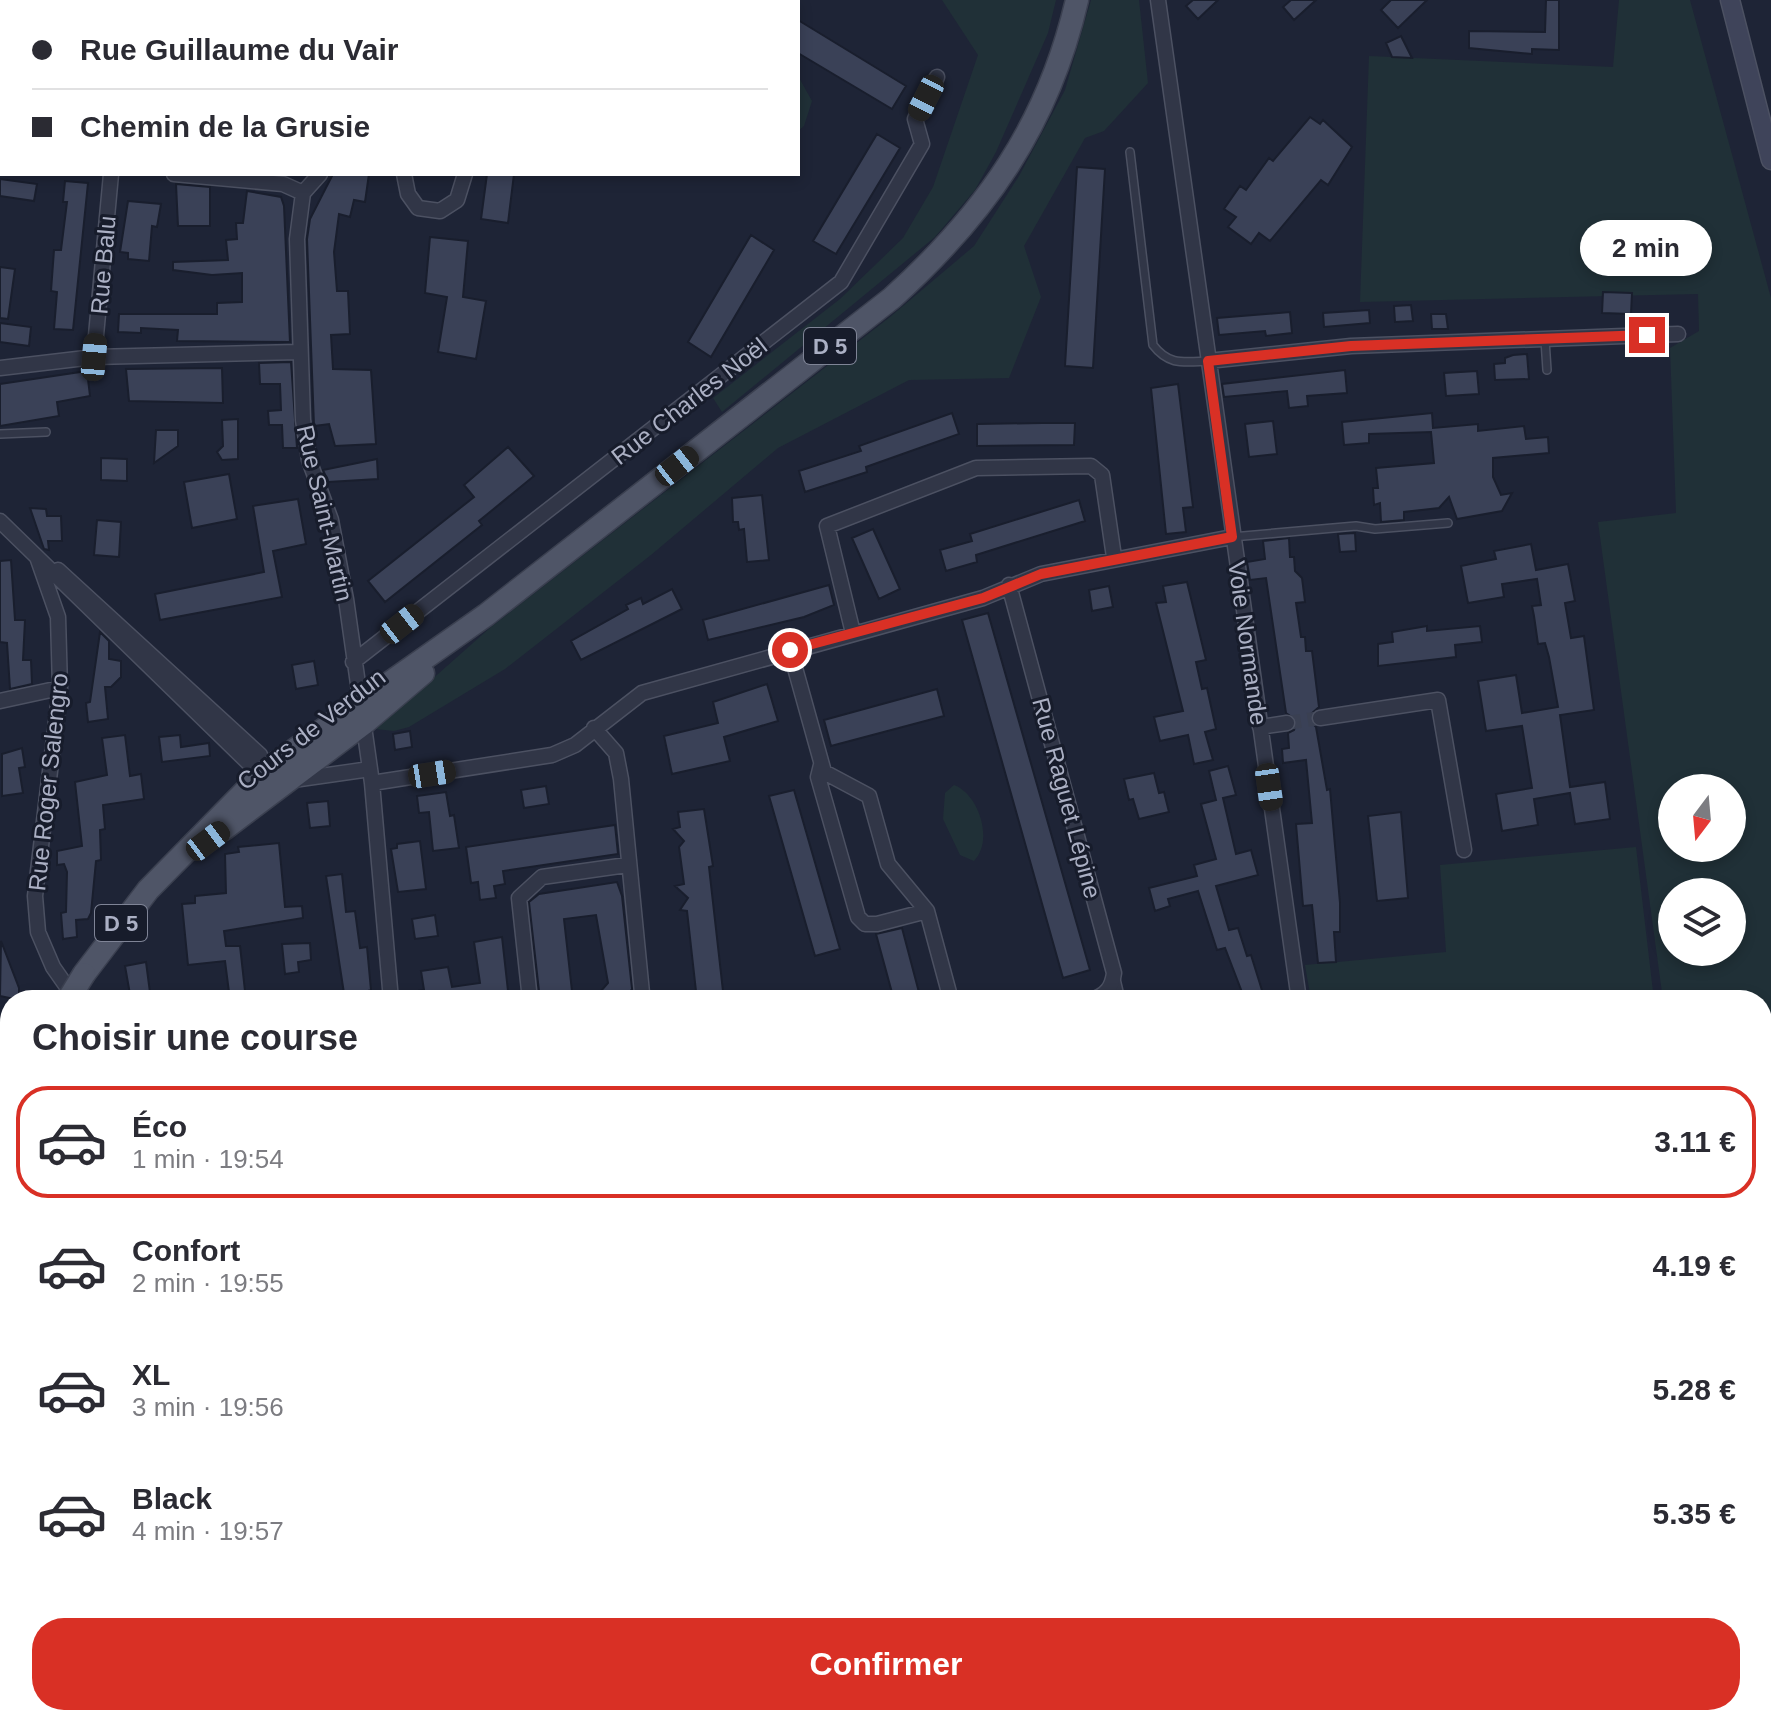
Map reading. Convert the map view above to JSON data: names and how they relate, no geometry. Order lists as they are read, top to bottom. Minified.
{"streets":{"main road":["D 5","Cours de Verdun"],"street":["Rue Balu","Rue Charles Noël","Rue Saint-Martin","Voie Normande","Rue Roger Salengro","Rue Raguet Lépine"]},"crossings":[["Rue Charles Noël","Rue Saint-Martin"],["Rue Saint-Martin","Cours de Verdun"]],"north":"bottom","page":{"banner":["Rue Guillaume du Vair","Chemin de la Grusie"],"bubble":"2 min","heading":"Choisir une course","list":[{"name":"Éco","note":"1 min · 19:54","value":"3.11 €"},{"name":"Confort","note":"2 min · 19:55","value":"4.19 €"},{"name":"XL","note":"3 min · 19:56","value":"5.28 €"},{"name":"Black","note":"4 min · 19:57","value":"5.35 €"}],"buttons":"Confirmer"}}
